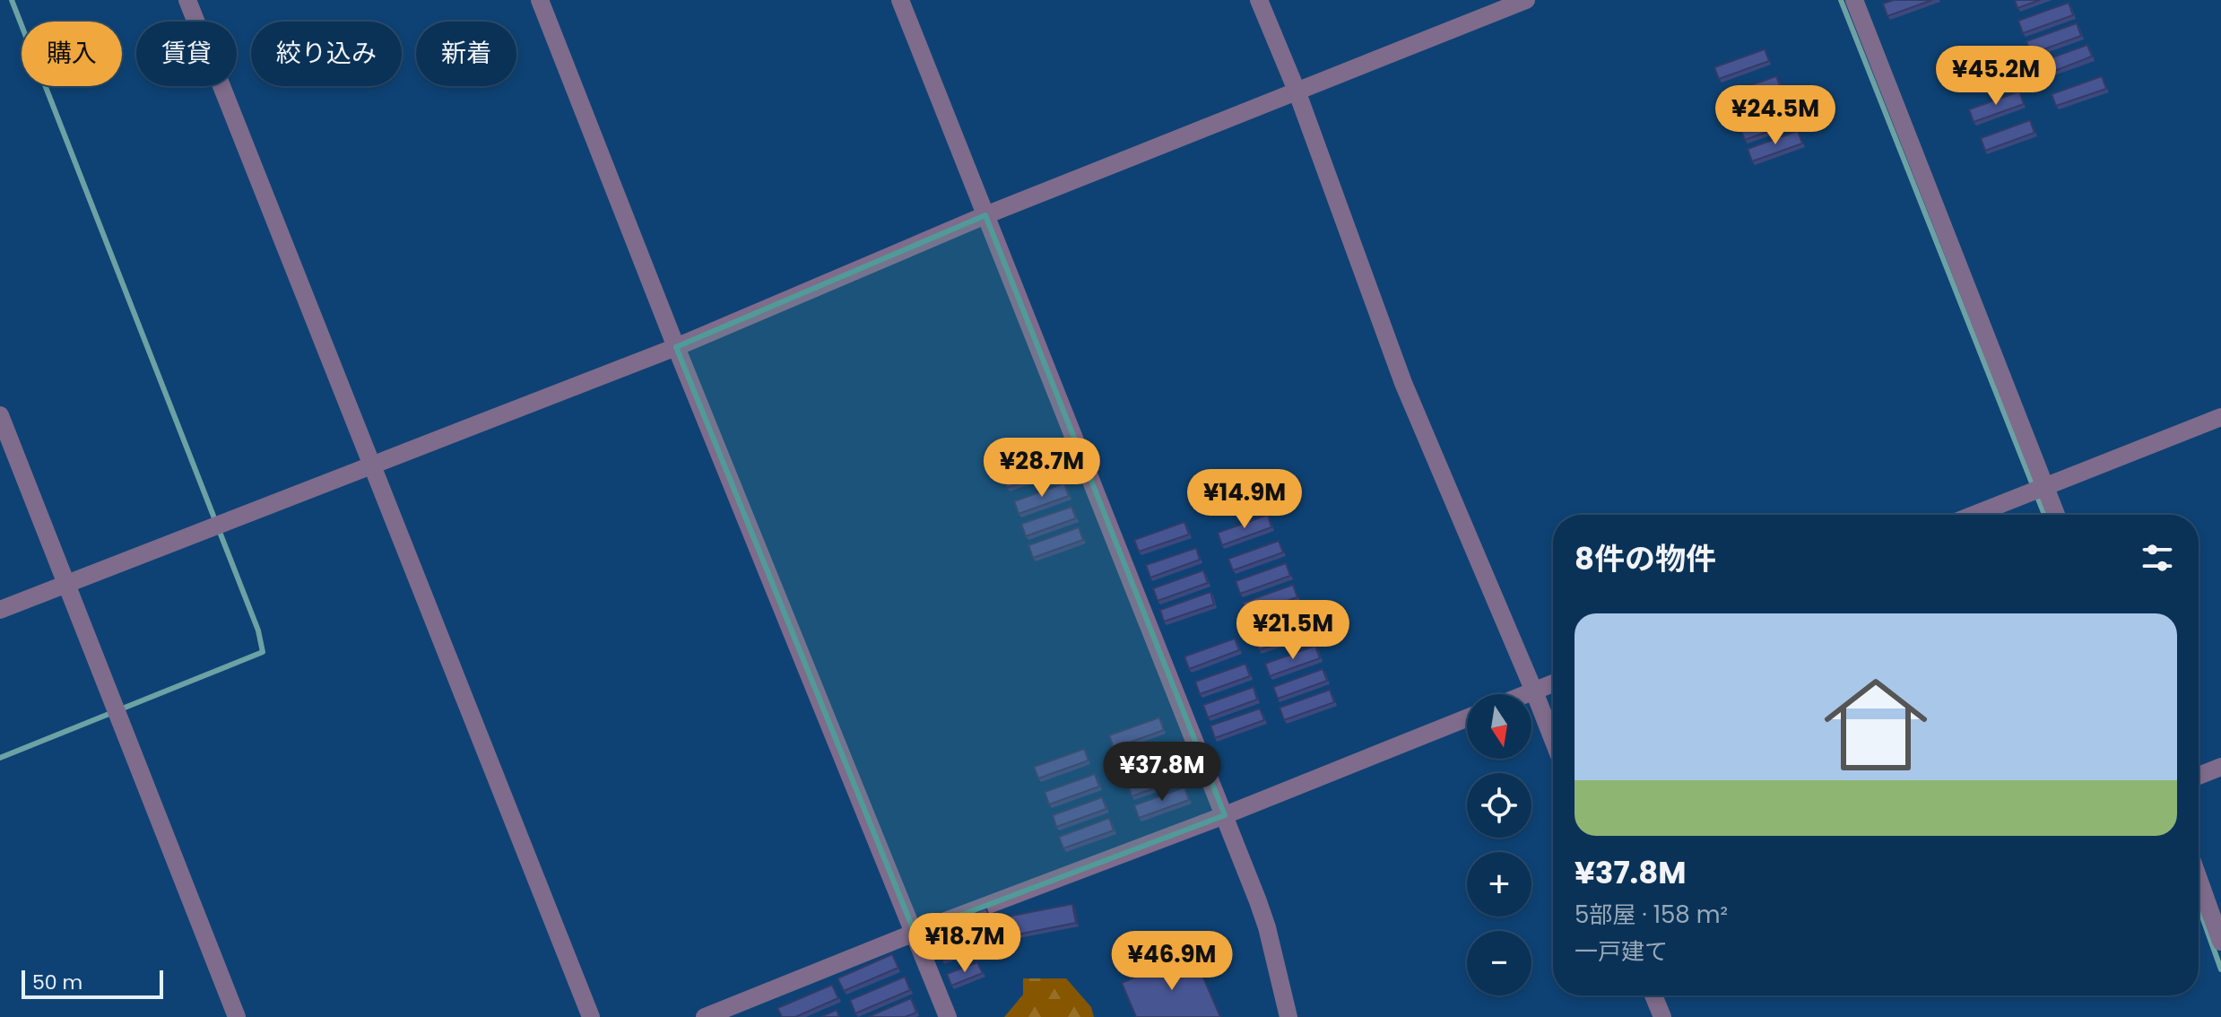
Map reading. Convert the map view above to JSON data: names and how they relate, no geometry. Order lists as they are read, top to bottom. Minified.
{"scale_bar":"50 m","north":"bottom","page":{"chip":["購入","賃貸","絞り込み","新着"],"price":["¥45.2M","¥24.5M","¥28.7M","¥14.9M","¥21.5M","¥37.8M","¥18.7M","¥46.9M"],"heading":"8件の物件","list":[{"name":"¥37.8M","note":"5部屋 · 158 m² · 一戸建て"}],"map_buttons":["+","−"],"scale":"50 m"}}
